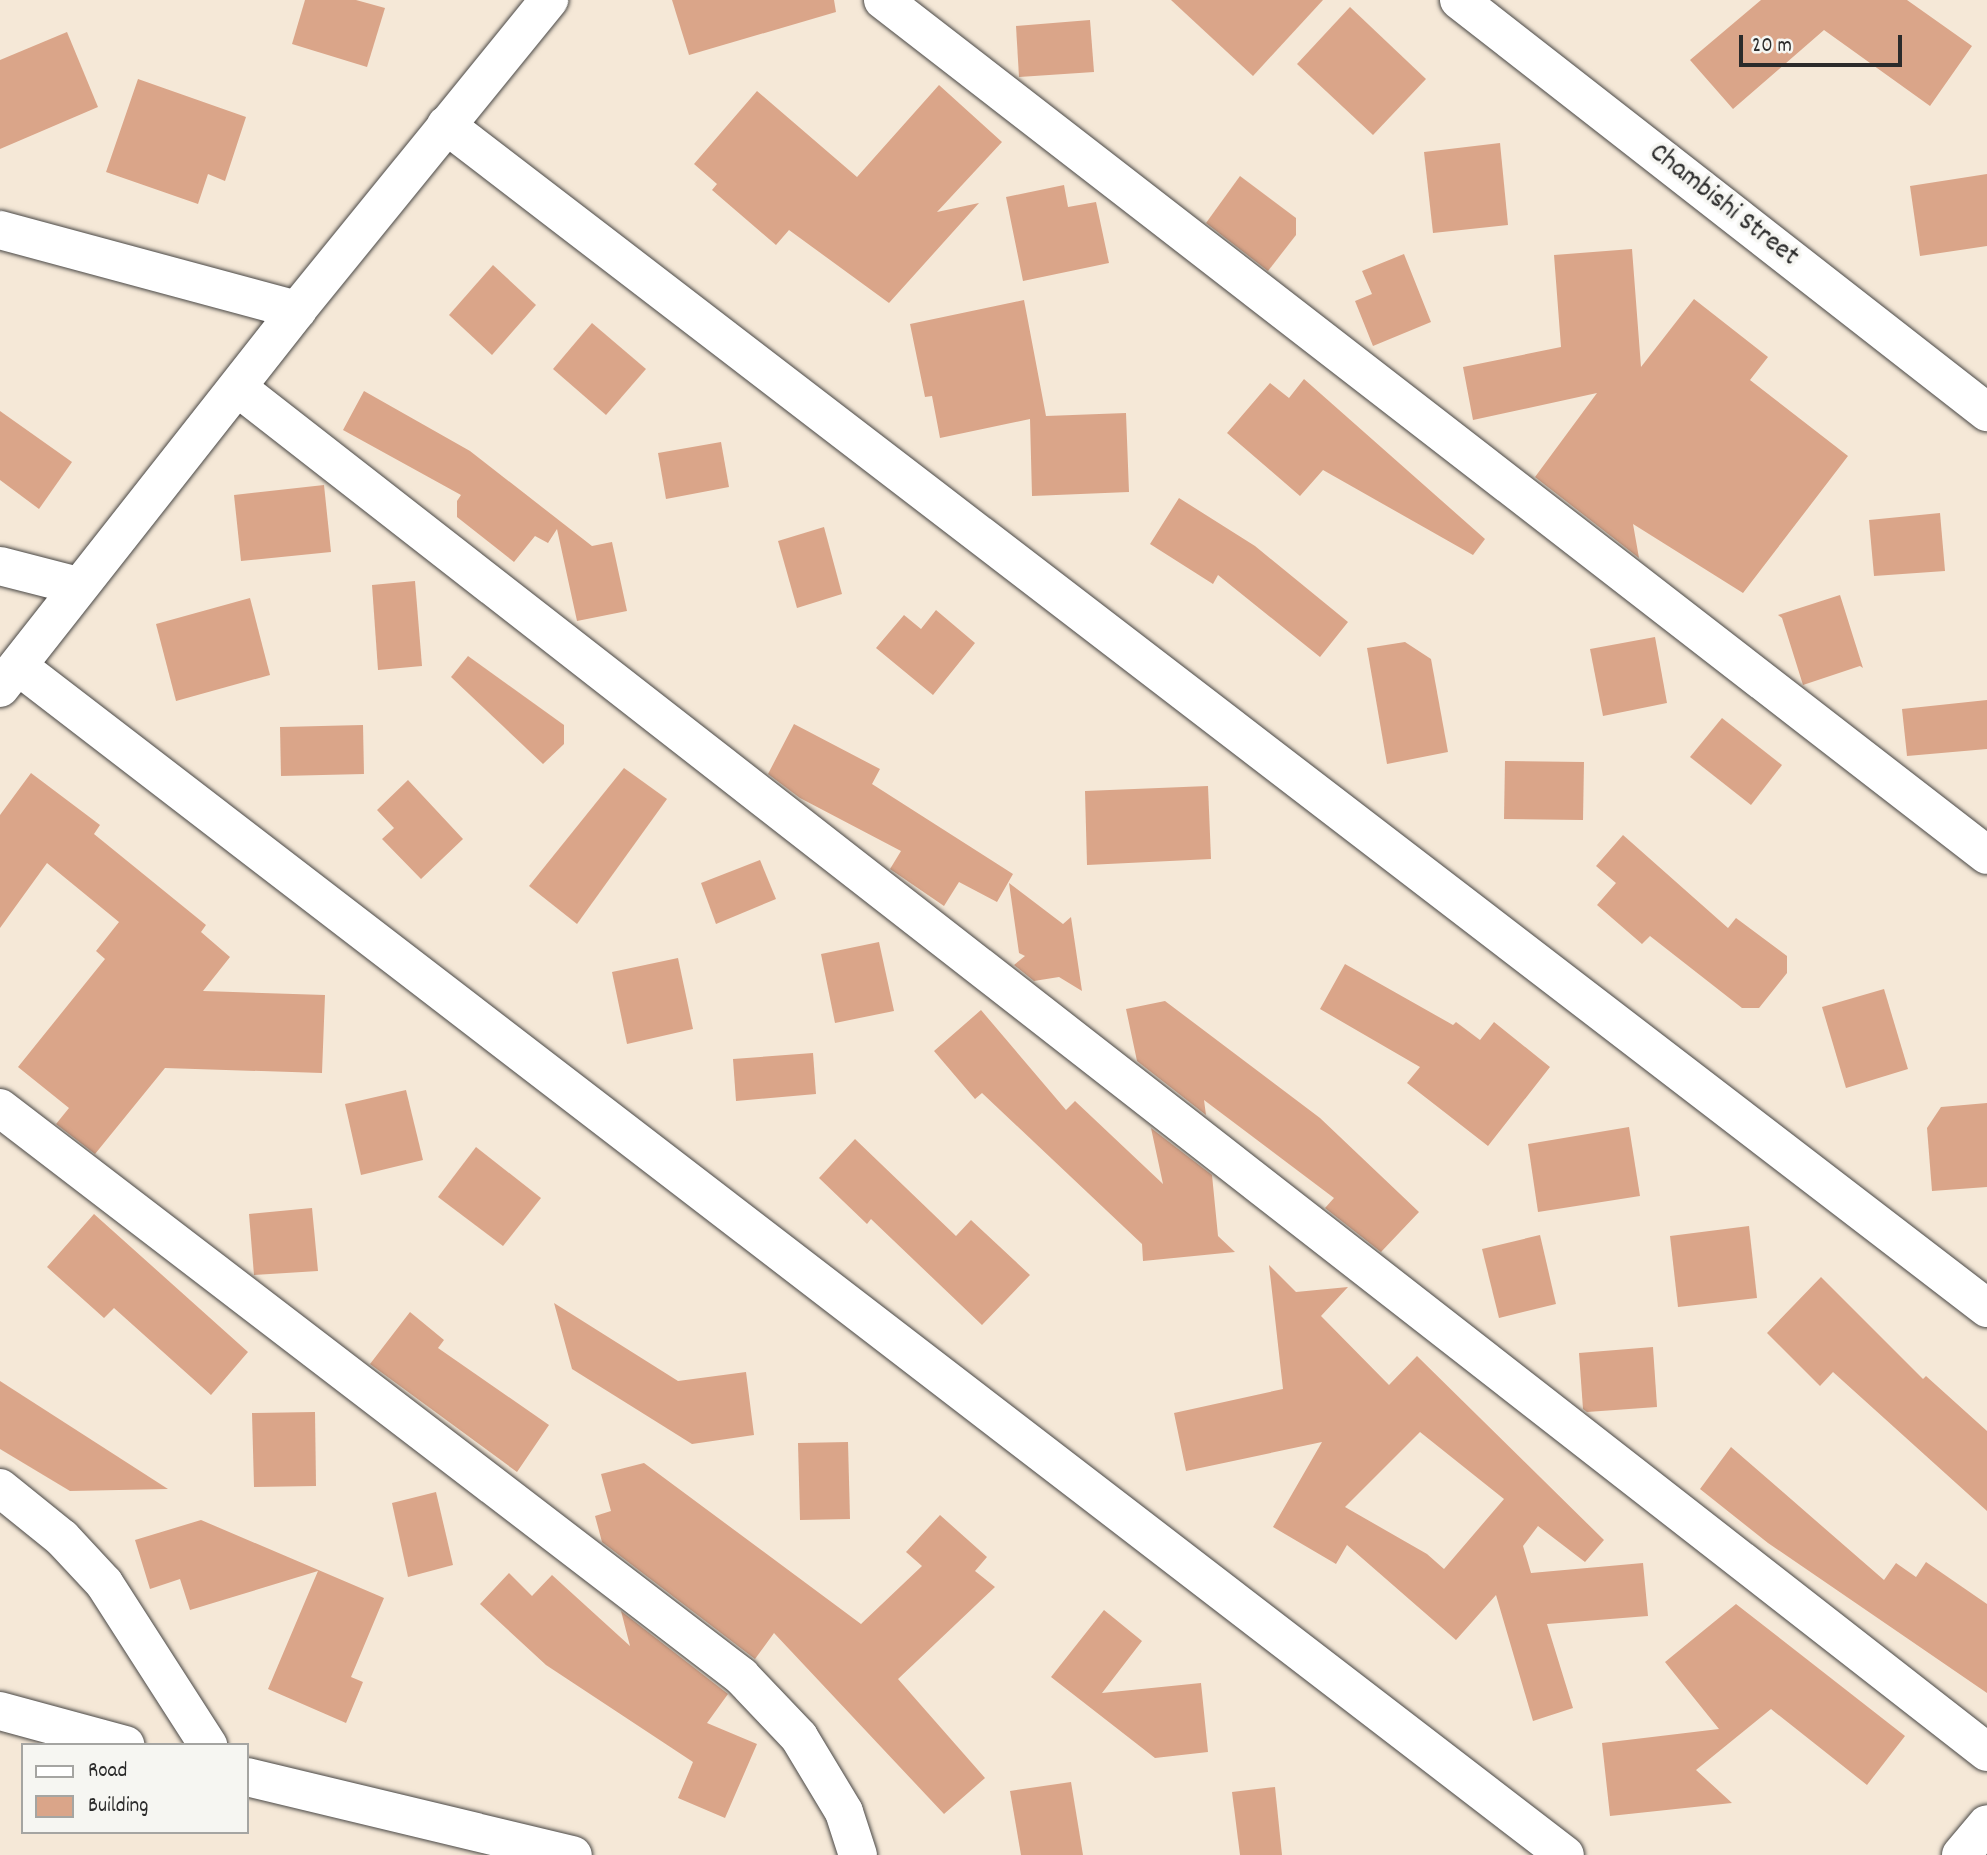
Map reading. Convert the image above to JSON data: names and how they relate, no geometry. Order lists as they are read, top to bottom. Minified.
{"streets":{"street":["Chambishi Street"]},"legend":["Road","Building"],"scale_bar":"20 m"}
